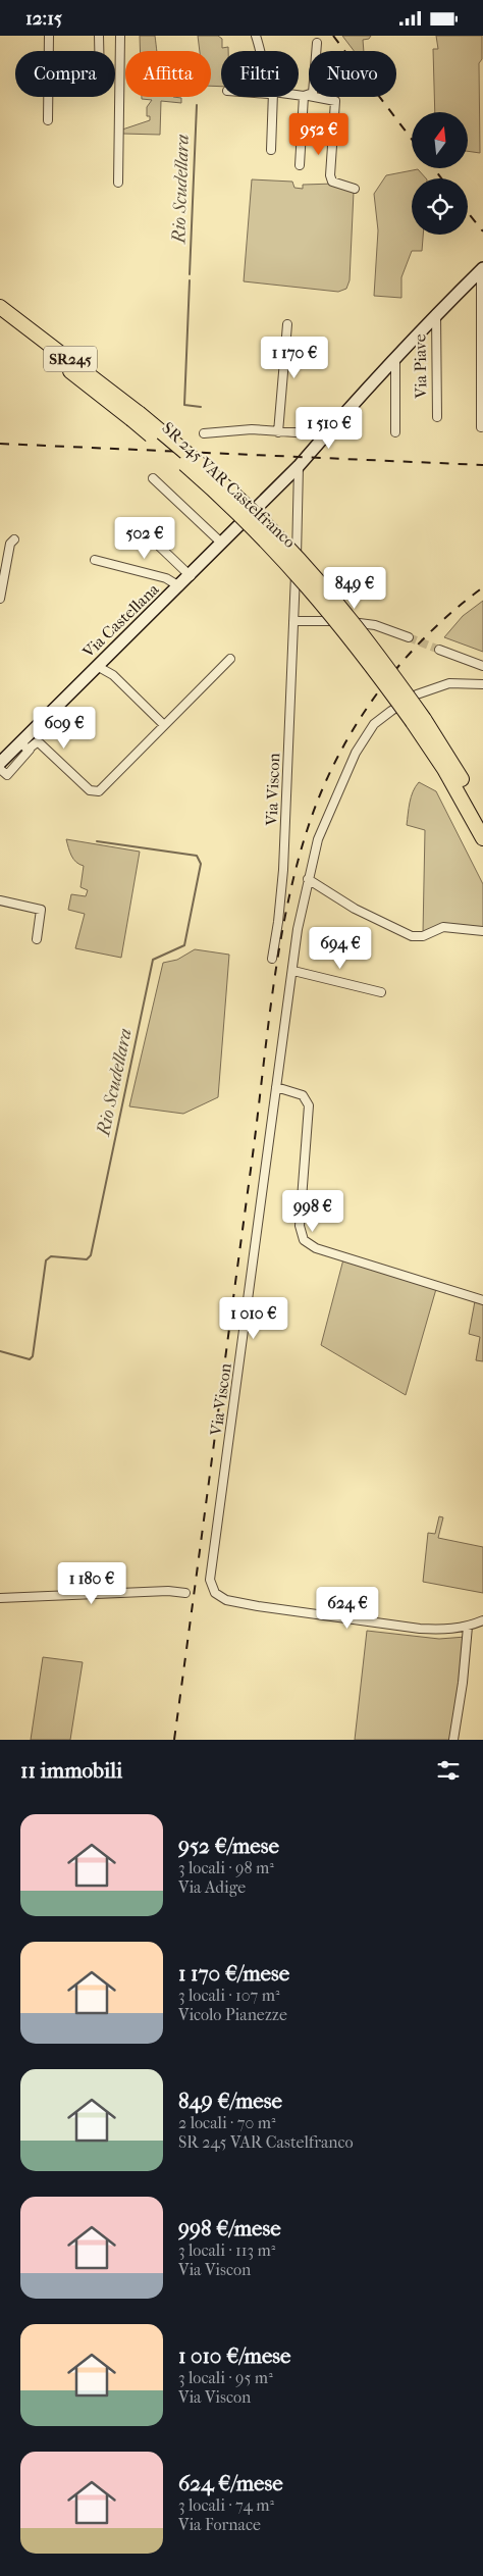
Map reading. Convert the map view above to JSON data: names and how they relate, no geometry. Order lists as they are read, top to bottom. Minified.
{"streets":{"highway":["SR245","SR 245 VAR Castelfranco"],"street":["Via Piave","Via Castellana","Via Viscon"]},"crossings":[["Via Piave","Via Castellana"],["Via Piave","Via Viscon"],["Via Castellana","Via Viscon"]],"water":["Rio Scudellara"],"north":"top","page":{"status":"12:15","chip":["Compra","Affitta","Filtri","Nuovo"],"price":["952 €","1 170 €","1 510 €","502 €","849 €","609 €","694 €","998 €","1 010 €","1 180 €","624 €"],"heading":"11 immobili","list":[{"name":"952 €/mese","note":"3 locali · 98 m² · Via Adige"},{"name":"1 170 €/mese","note":"3 locali · 107 m² · Vicolo Pianezze"},{"name":"849 €/mese","note":"2 locali · 70 m² · SR 245 VAR Castelfranco"},{"name":"998 €/mese","note":"3 locali · 113 m² · Via Viscon"},{"name":"1 010 €/mese","note":"3 locali · 95 m² · Via Viscon"},{"name":"624 €/mese","note":"3 locali · 74 m² · Via Fornace"}]}}
